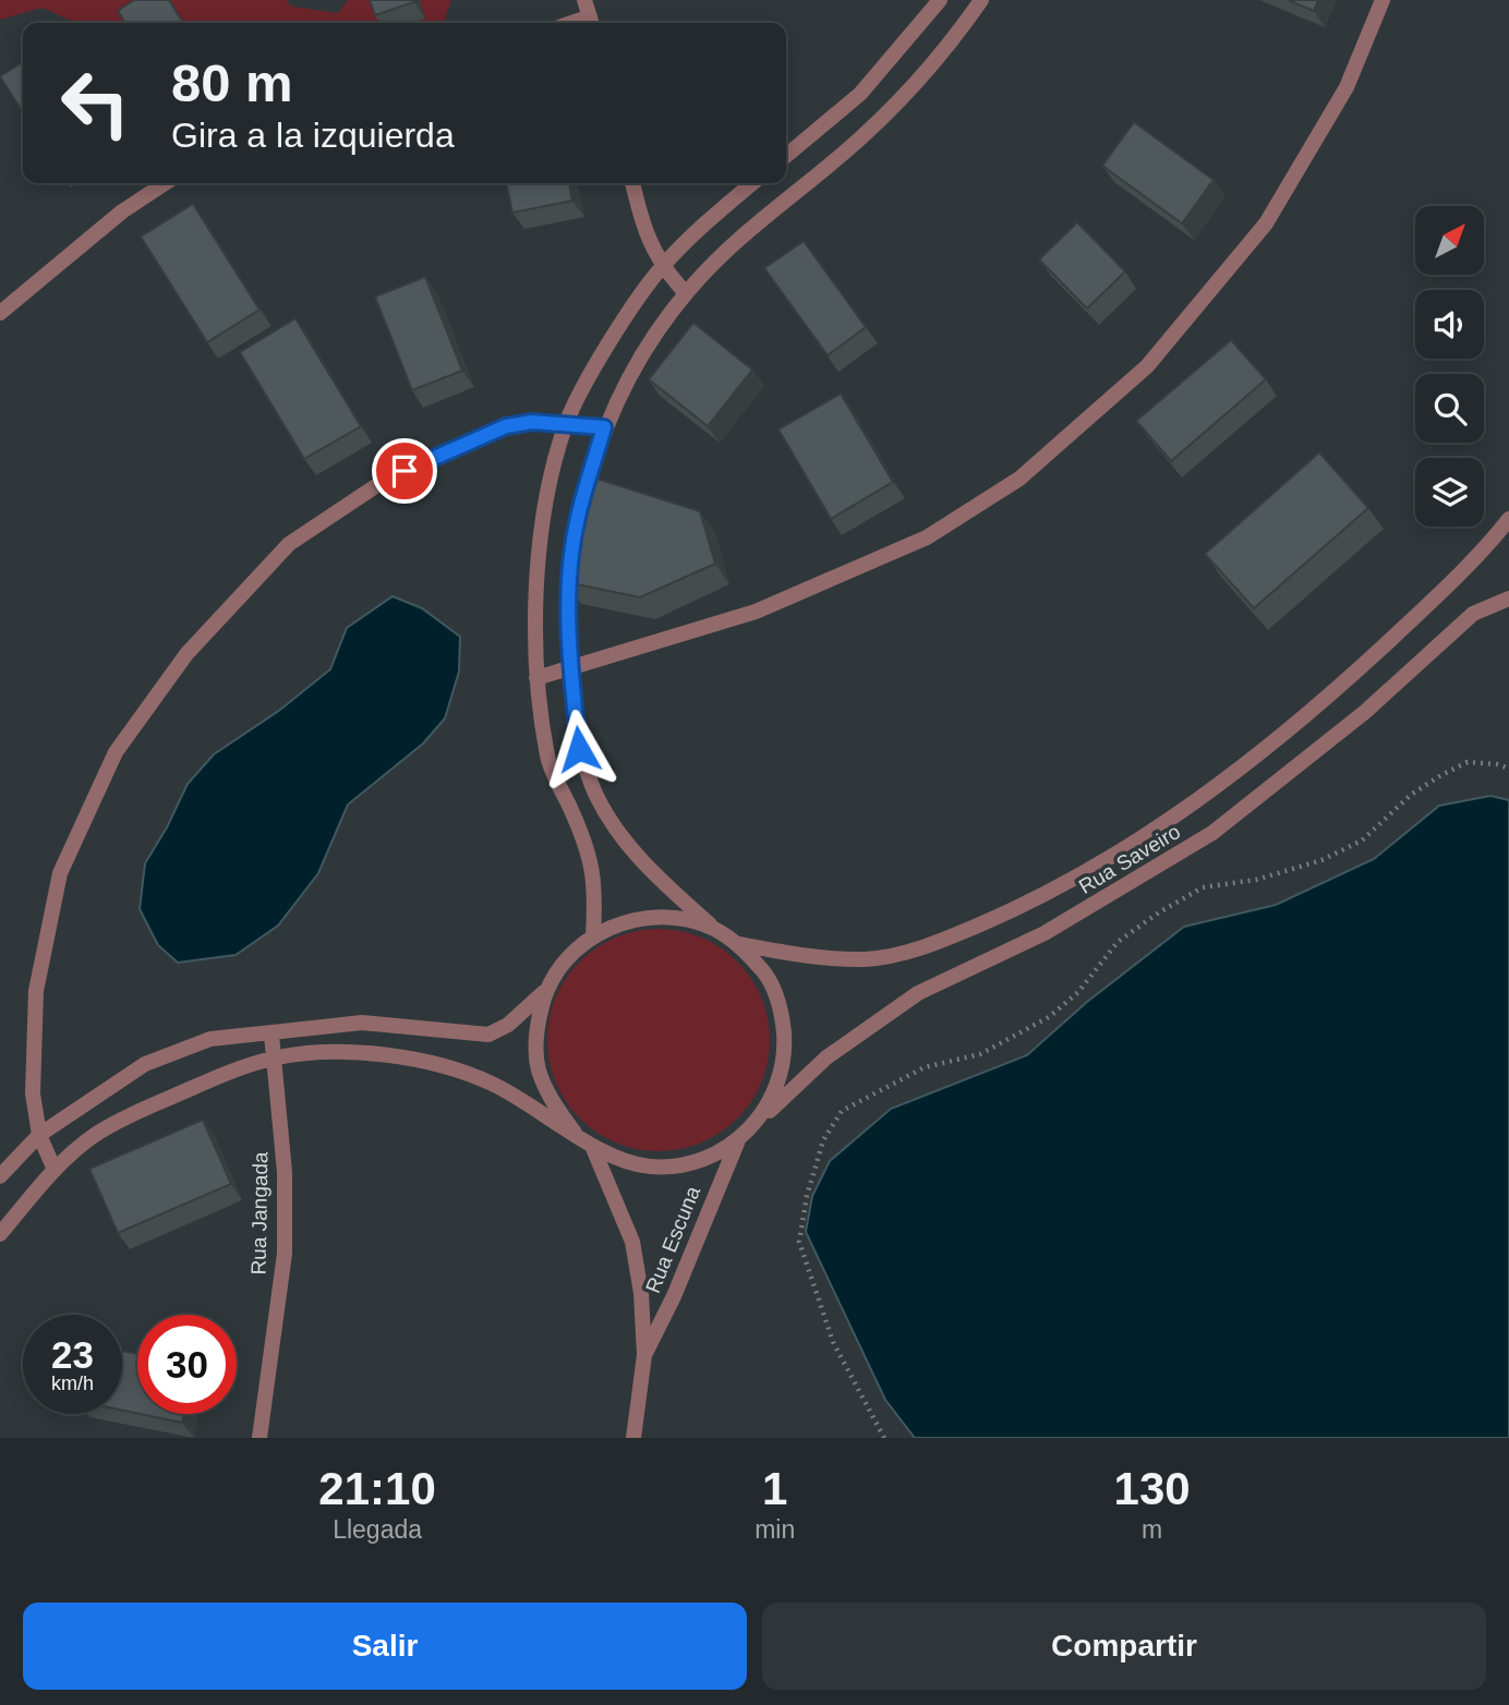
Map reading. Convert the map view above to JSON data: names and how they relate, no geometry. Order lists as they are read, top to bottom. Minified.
{"streets":{"street":["Rua Saveiro","Rua Jangada","Rua Escuna"]},"crossings":[["Rua Saveiro","Rua Escuna"]],"north":"top right","page":{"turn":["80 m","Gira a la izquierda"],"speed":"23 km/h","limit":"30","eta":["21:10","Llegada","1","min","130","m"],"buttons":["Salir","Compartir"]}}
